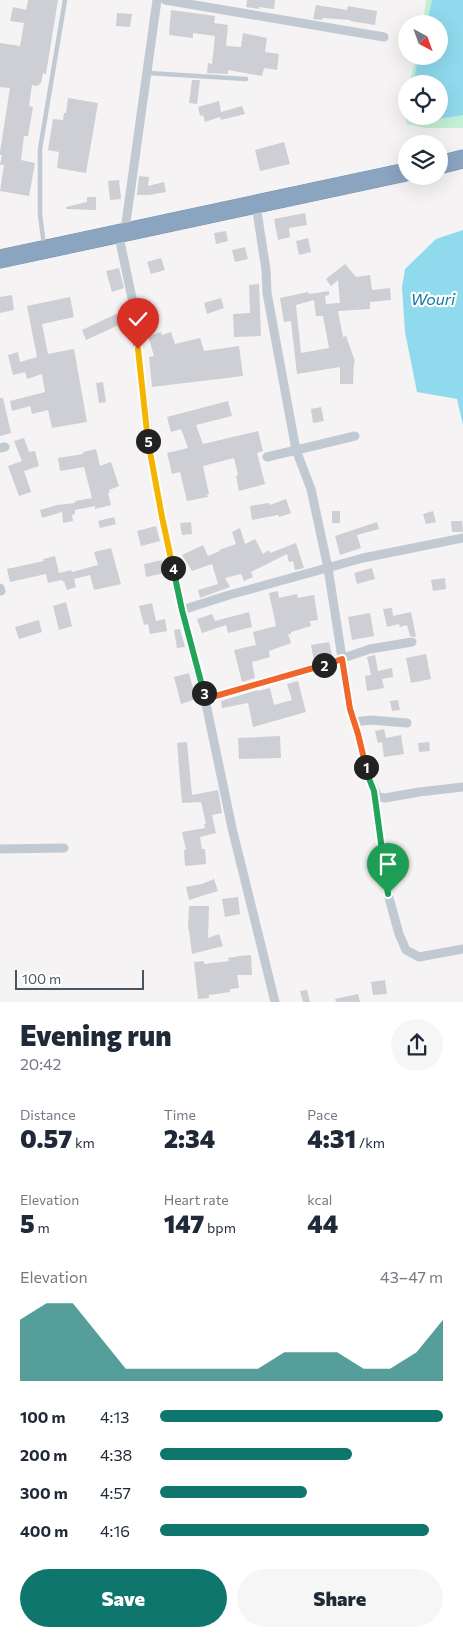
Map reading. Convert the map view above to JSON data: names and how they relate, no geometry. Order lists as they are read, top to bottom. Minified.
{"water":["Wouri"],"scale_bar":"100 m","north":"bottom right","page":{"pins":["5","4","2","3","1"],"scale":"100 m","heading":["Evening run","20:42"],"stats":[["Distance","0.57 km"],["Time","2:34"],["Pace","4:31 /km"],["Elevation","5 m"],["Heart rate","147 bpm"],["kcal","44"]],"chart":["Elevation","43–47 m"],"list":[{"name":"100 m","note":"4:13"},{"name":"200 m","note":"4:38"},{"name":"300 m","note":"4:57"},{"name":"400 m","note":"4:16"}],"buttons":["Save","Share"]}}
